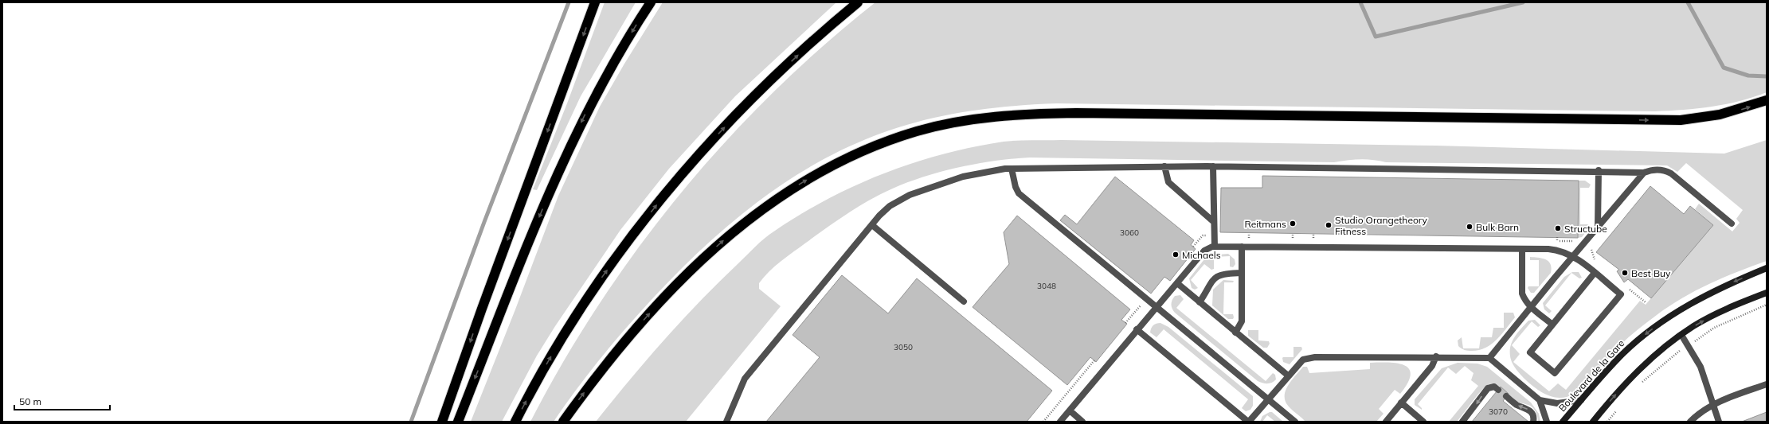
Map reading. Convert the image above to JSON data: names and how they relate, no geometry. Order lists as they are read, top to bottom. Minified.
{"streets":{"main road":["Boulevard de la Gare"]},"places":["Reitmans","Studio Orangetheory Fitness","Bulk Barn","Structube","Michaels","Best Buy"],"house_numbers":["3060","3048","3050","3070"],"scale_bar":"50 m"}
